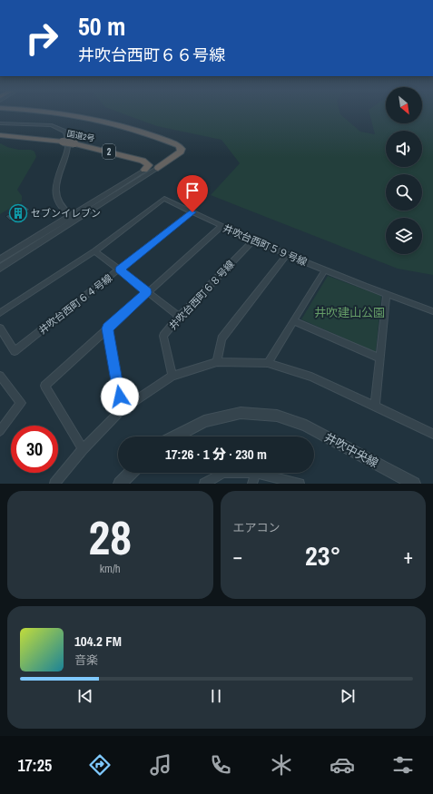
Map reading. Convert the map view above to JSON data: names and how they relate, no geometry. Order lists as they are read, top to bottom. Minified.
{"streets":{"highway":["国道2号","2"],"street":["井吹台西町５９号線","井吹台西町６８号線","井吹台西町６４号線","井吹中央線"]},"crossings":[["国道2号","2"],["井吹台西町５９号線","井吹台西町６８号線"],["井吹台西町５９号線","井吹台西町６４号線"]],"parks":["井吹建山公園"],"places":{"building":["セブンイレブン"]},"north":"bottom right","page":{"turn":["50 m","井吹台西町６６号線"],"limit":"30","trip":"17:26 · 1 分 · 230 m","tile":[["28","km/h"],"エアコン"],"heat":["−","23°","+"],"song":["104.2 FM","音楽"],"tabs":"17:25"}}
